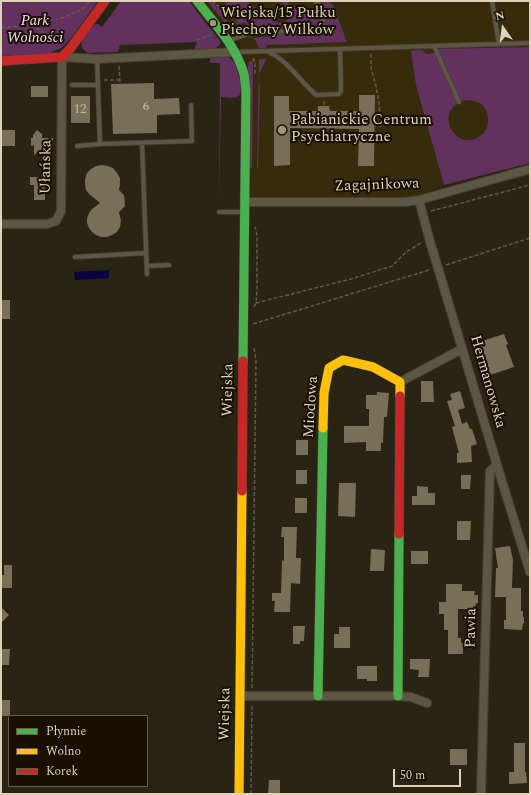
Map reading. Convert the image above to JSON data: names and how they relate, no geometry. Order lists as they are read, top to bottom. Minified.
{"streets":{"street":["Ułańska","Zagajnikowa","Hermanowska","Wiejska","Miodowa","Pawia"]},"crossings":[["Zagajnikowa","Hermanowska"],["Zagajnikowa","Wiejska"],["Hermanowska","Pawia"]],"parks":["Park Wolności"],"places":["Wiejska/15 Pułku Piechoty Wilków","Pabianickie Centrum Psychiatryczne"],"house_numbers":["6","12"],"legend":["Płynnie","Wolno","Korek"],"scale_bar":"50 m","north":"top"}
